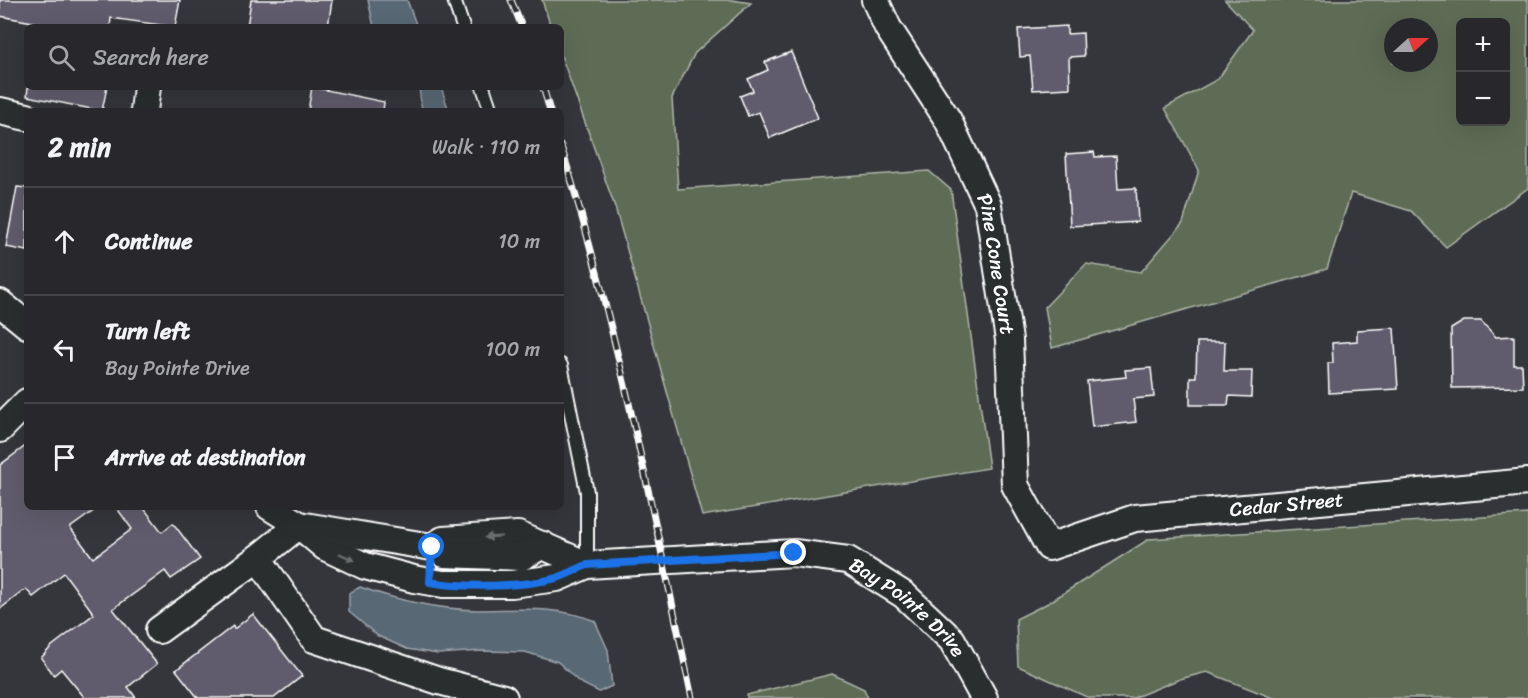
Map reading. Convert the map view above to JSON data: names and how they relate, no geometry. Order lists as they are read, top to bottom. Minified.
{"streets":{"street":["Pine Cone Court","Cedar Street","Bay Pointe Drive"]},"crossings":[["Pine Cone Court","Cedar Street"]],"north":"right","page":{"map_buttons":["+","−"],"search":"Search here","heading":["2 min","Walk · 110 m"],"list":[["Continue","10 m"],["Turn left","Bay Pointe Drive","100 m"],"Arrive at destination"]}}
